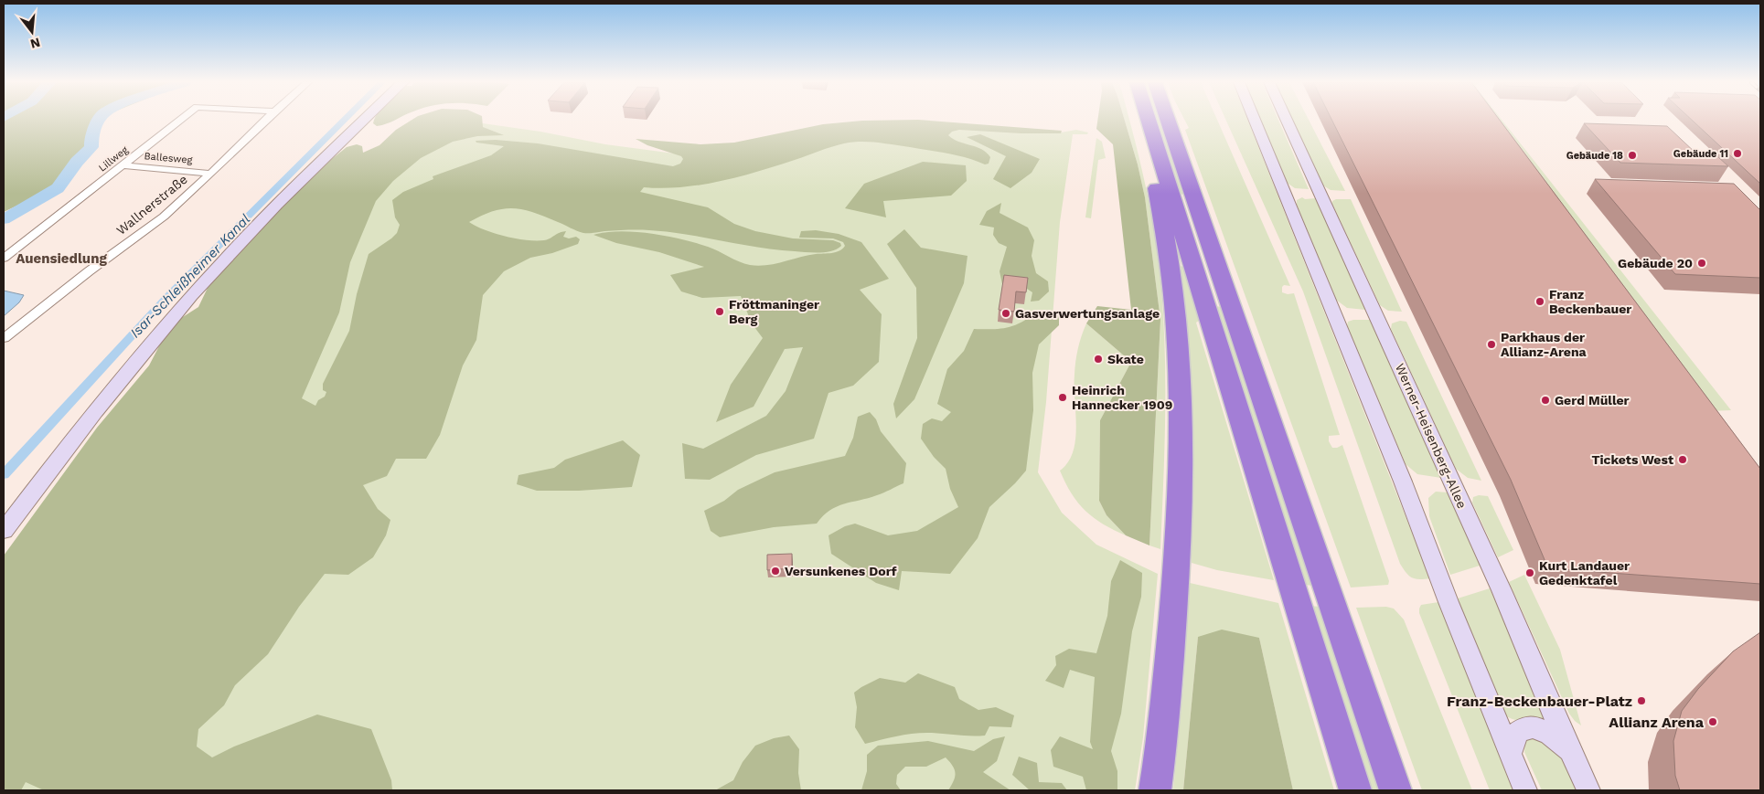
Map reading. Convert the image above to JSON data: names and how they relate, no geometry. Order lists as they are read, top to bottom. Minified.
{"streets":{"street":["Ballesweg","Lillweg","Wallnerstraße","Werner-Heisenberg-Allee"]},"crossings":[["Ballesweg","Lillweg"],["Ballesweg","Wallnerstraße"]],"districts":["Auensiedlung"],"water":["Isar-Schleißheimer Kanal"],"places":["Gebäude 11","Gebäude 18","Gebäude 20","Franz Beckenbauer","Fröttmaninger Berg","Gasverwertungsanlage","Parkhaus der Allianz-Arena","Skate","Heinrich Hannecker 1909","Gerd Müller","Tickets West","Versunkenes Dorf","Kurt Landauer Gedenktafel","Franz-Beckenbauer-Platz","Allianz Arena"],"north":"bottom"}
